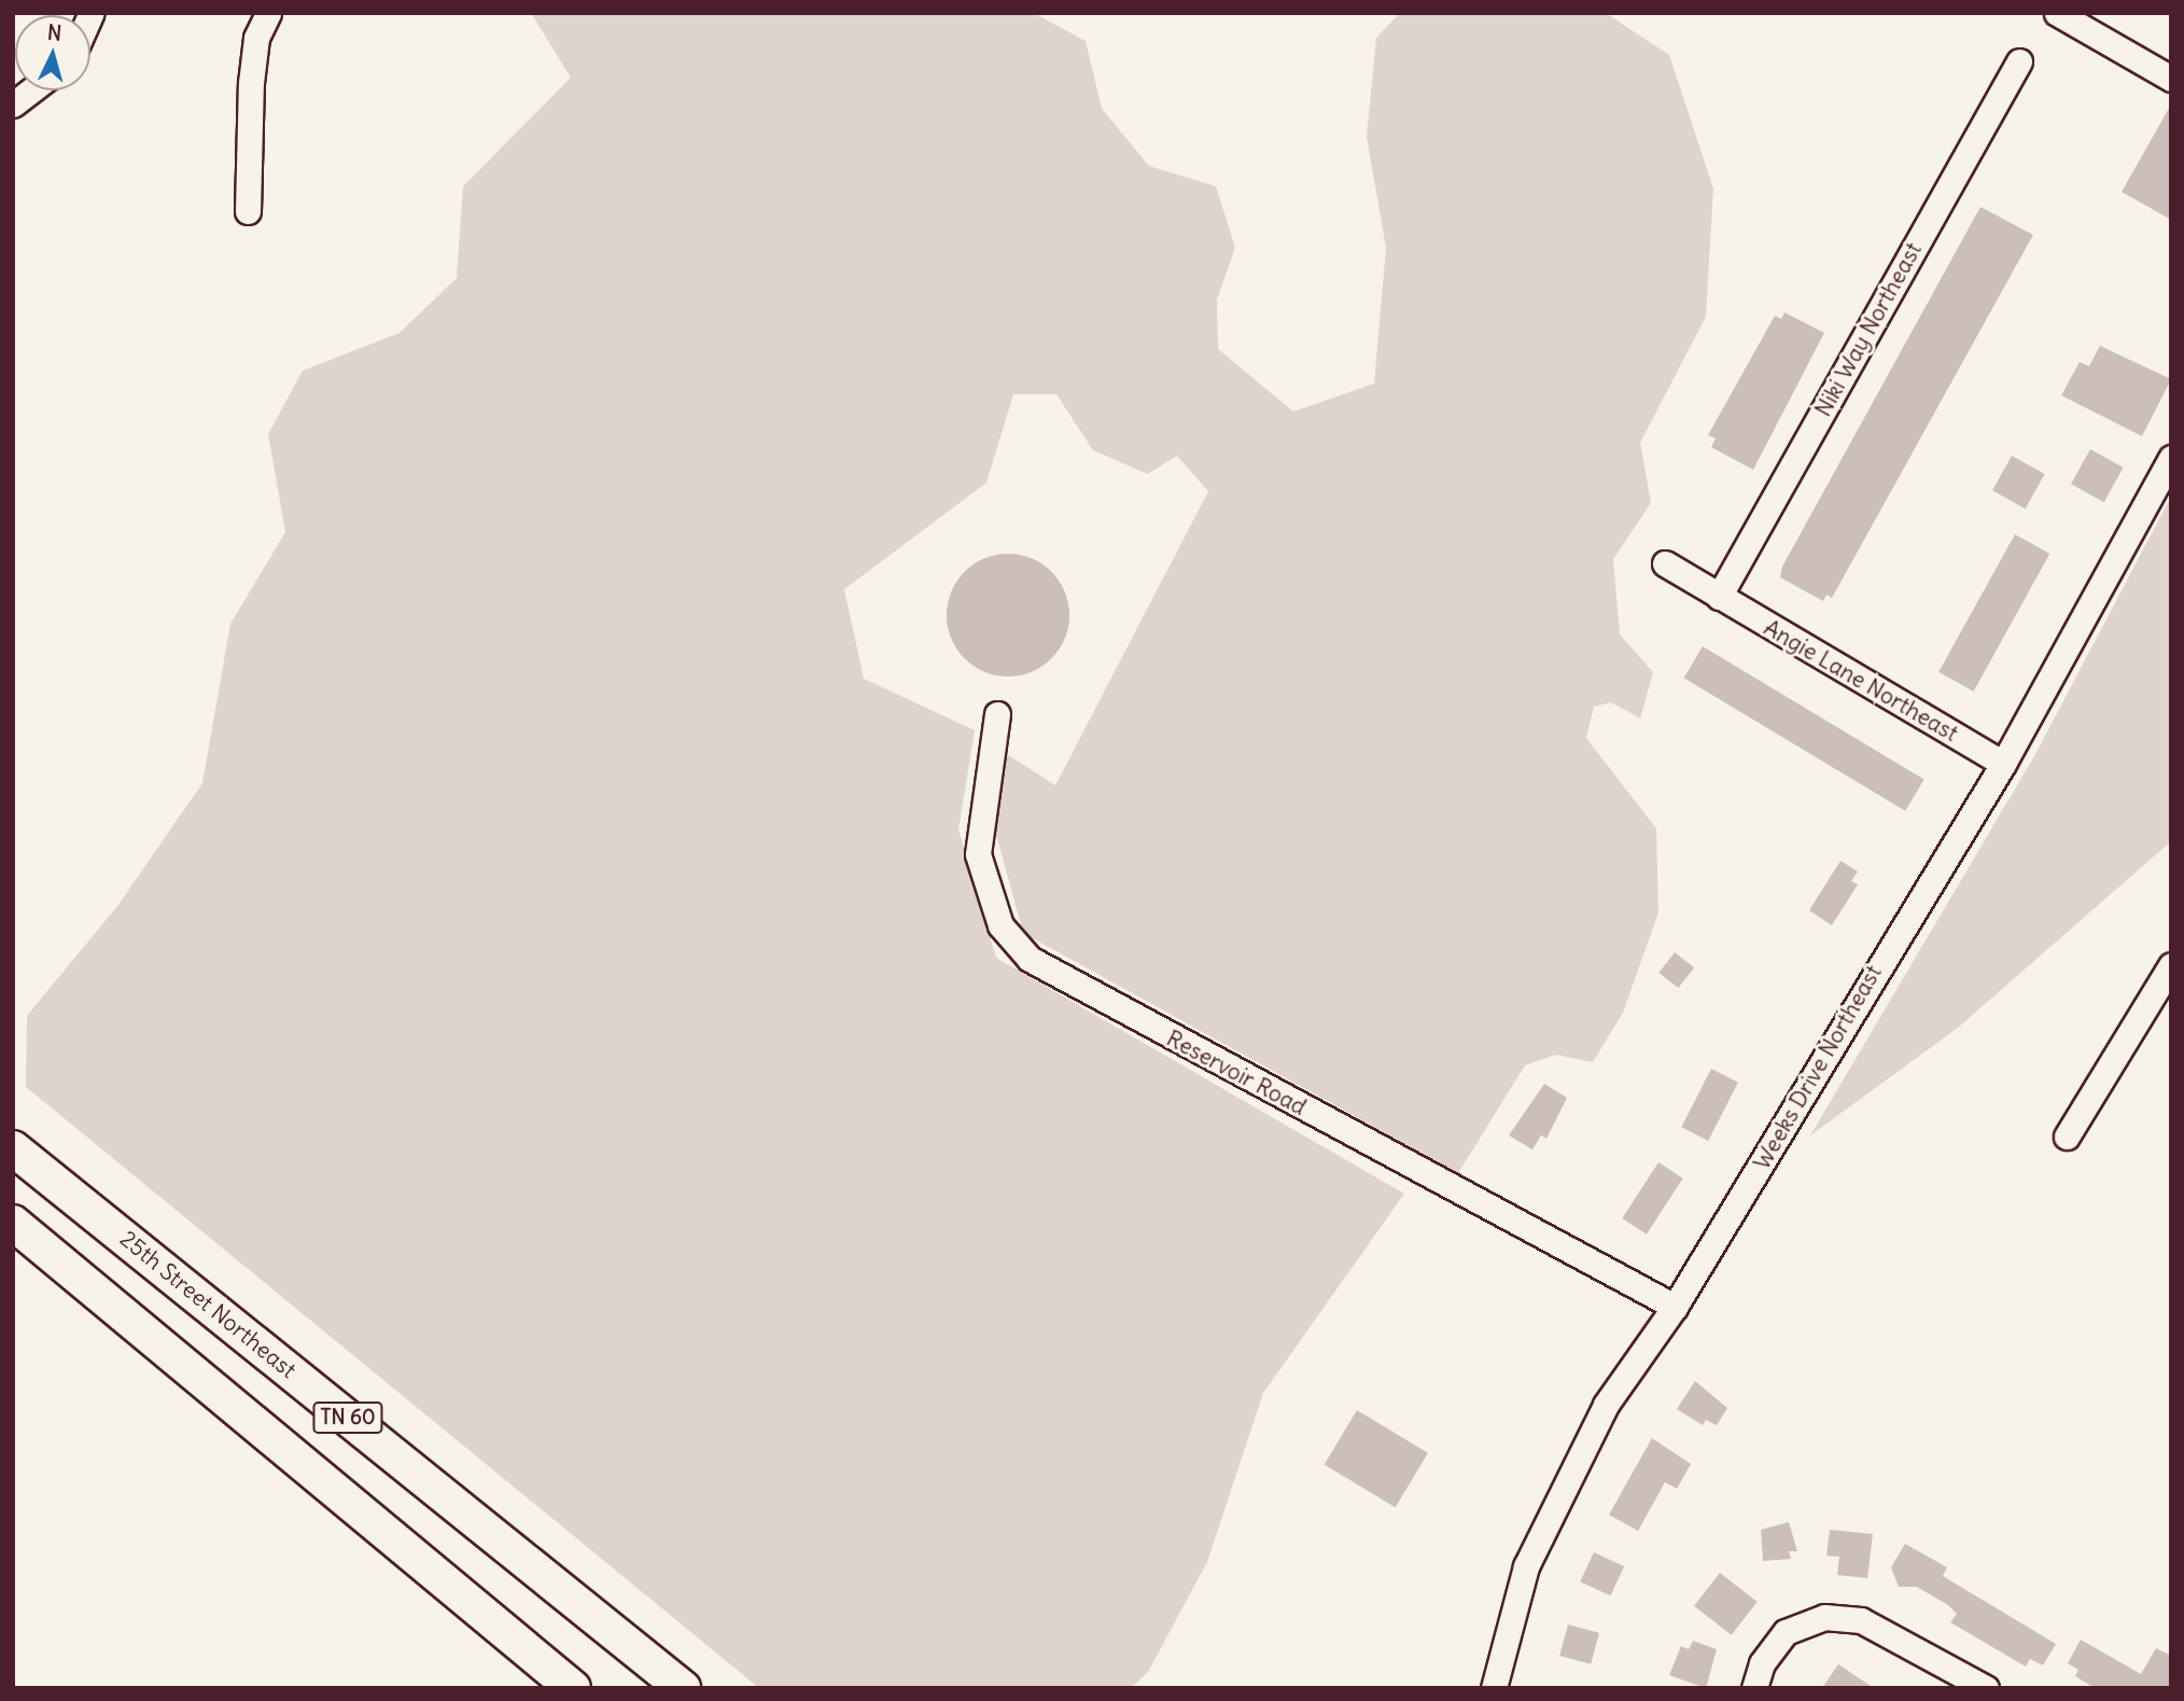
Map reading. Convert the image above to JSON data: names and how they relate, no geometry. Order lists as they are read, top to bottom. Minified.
{"streets":{"highway":["25th Street Northeast","TN 60"],"street":["Niki Way Northeast","Angie Lane Northeast","Weeks Drive Northeast","Reservoir Road"]},"crossings":[["Niki Way Northeast","Angie Lane Northeast"],["Angie Lane Northeast","Weeks Drive Northeast"],["Weeks Drive Northeast","Reservoir Road"]],"north":"top"}
